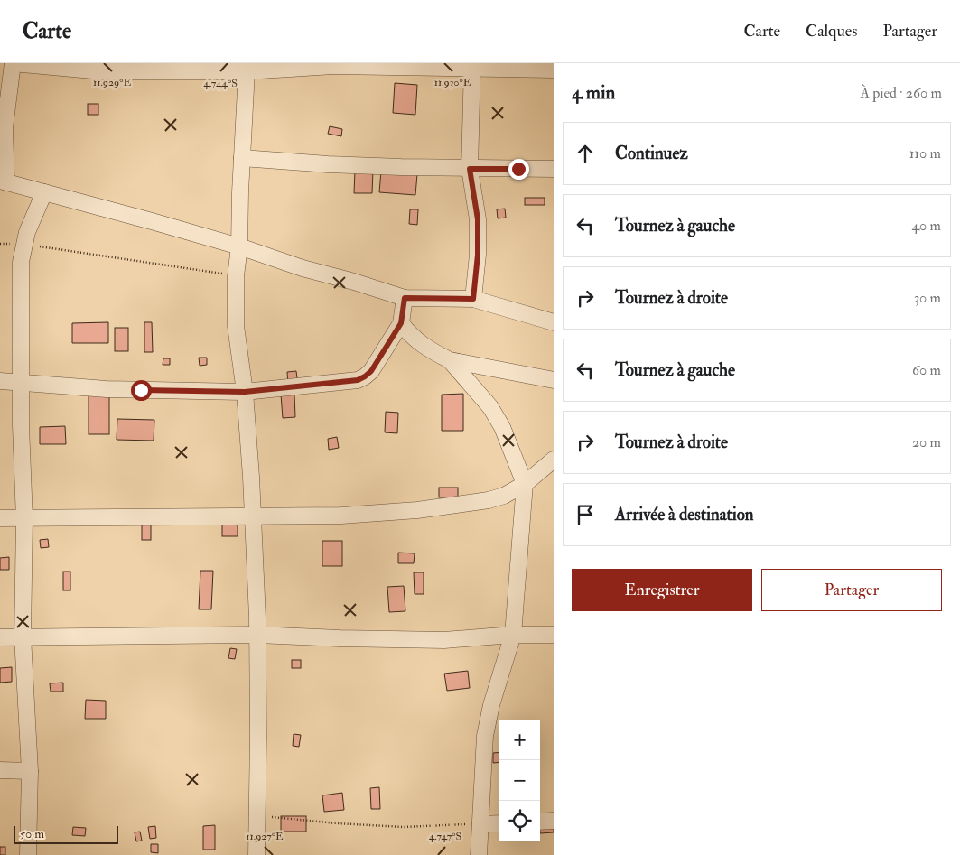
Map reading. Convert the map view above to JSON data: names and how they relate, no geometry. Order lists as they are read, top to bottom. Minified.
{"scale_bar":"50 m","page":{"header":"Carte","nav":["Carte","Calques","Partager"],"heading":["4 min","À pied · 260 m"],"list":[["Continuez","110 m"],["Tournez à gauche","40 m"],["Tournez à droite","30 m"],["Tournez à gauche","60 m"],["Tournez à droite","20 m"],"Arrivée à destination"],"buttons":["Enregistrer","Partager"],"map_buttons":["+","−"],"scale":"50 m"},"coordinates":["11.929°E","11.930°E","4.744°S","4.747°S","11.927°E"]}
